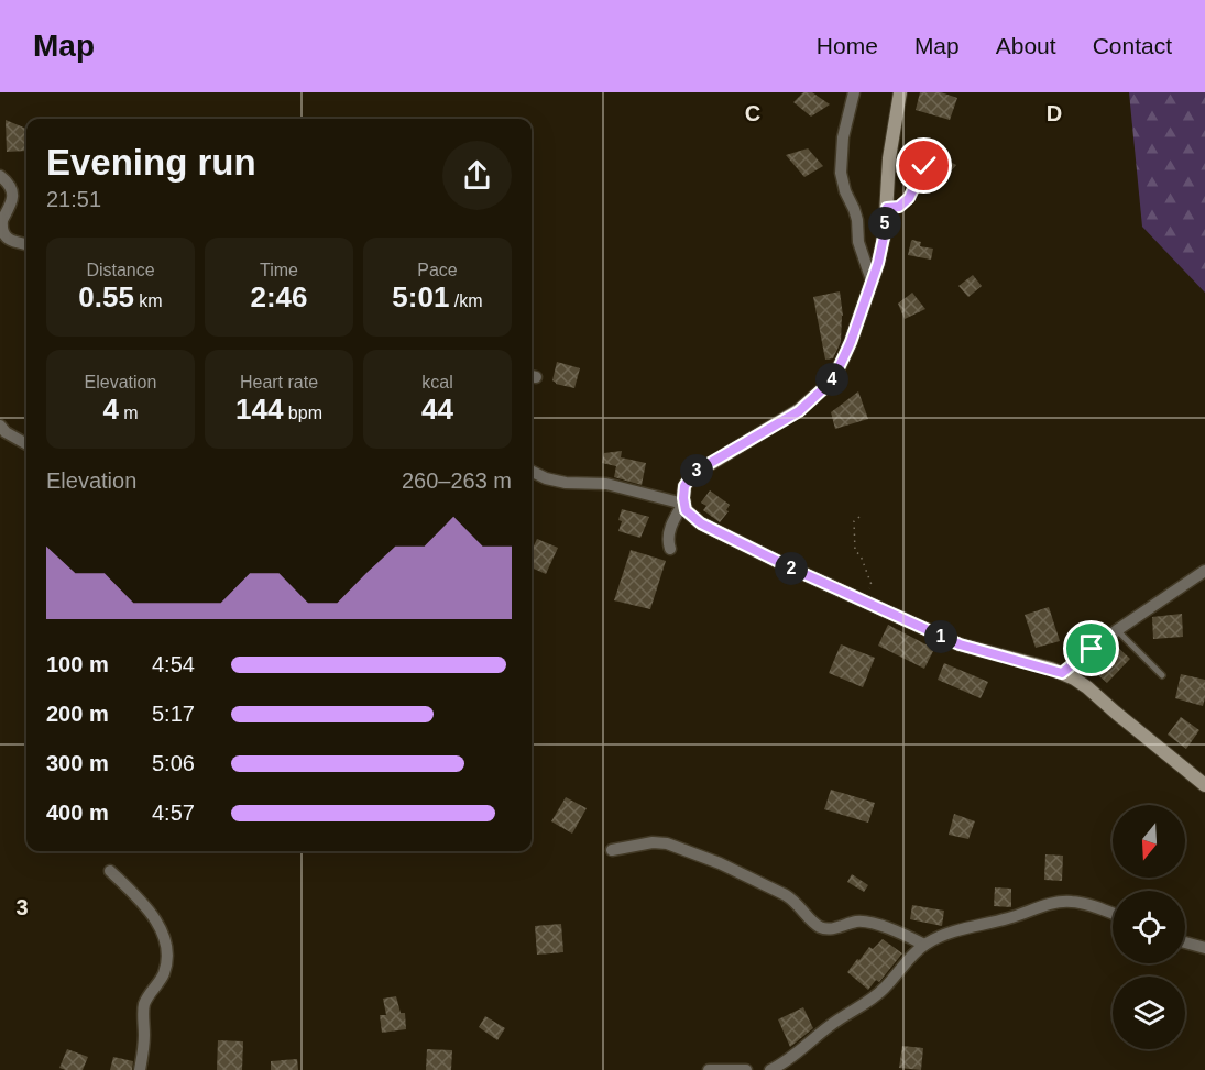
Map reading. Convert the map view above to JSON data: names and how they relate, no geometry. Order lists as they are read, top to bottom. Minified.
{"north":"bottom","page":{"header":"Map","nav":["Home","Map","About","Contact"],"heading":["Evening run","21:51"],"pins":["5","4","3","2","1"],"stats":[["Distance","0.55 km"],["Time","2:46"],["Pace","5:01 /km"],["Elevation","4 m"],["Heart rate","144 bpm"],["kcal","44"]],"chart":["Elevation","260–263 m"],"list":[{"name":"100 m","note":"4:54"},{"name":"200 m","note":"5:17"},{"name":"300 m","note":"5:06"},{"name":"400 m","note":"4:57"}]},"grid":{"columns":["C","D"],"rows":["3"]}}
